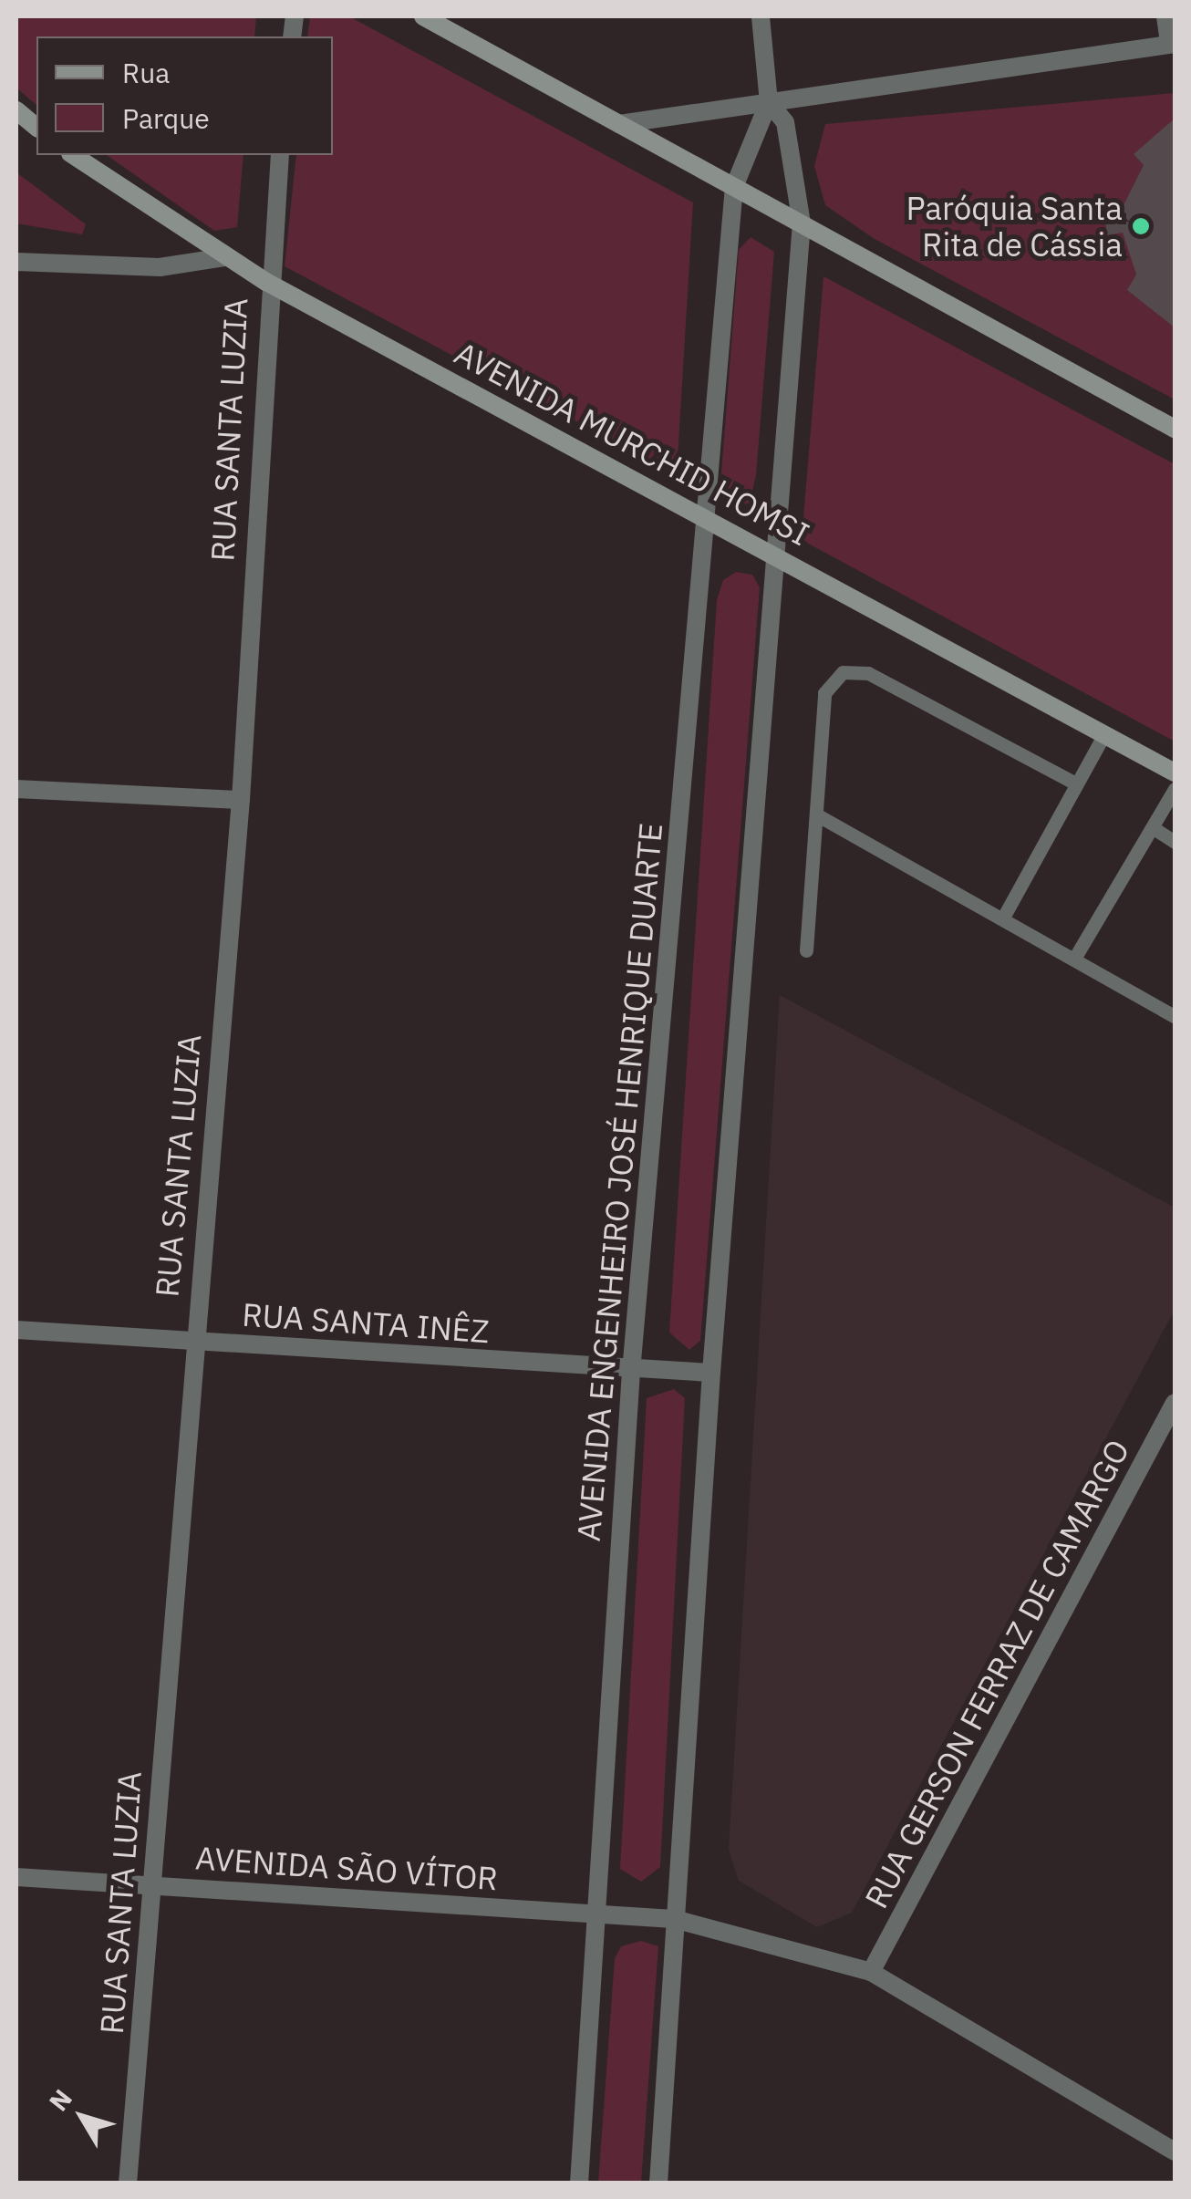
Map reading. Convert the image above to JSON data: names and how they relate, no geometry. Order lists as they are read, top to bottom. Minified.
{"streets":{"main road":["AVENIDA MURCHID HOMSI"],"street":["RUA SANTA LUZIA","AVENIDA ENGENHEIRO JOSÉ HENRIQUE DUARTE","RUA SANTA INÊZ","RUA GERSON FERRAZ DE CAMARGO","AVENIDA SÃO VÍTOR"]},"crossings":[["RUA SANTA LUZIA","AVENIDA MURCHID HOMSI"],["RUA SANTA LUZIA","RUA SANTA INÊZ"],["RUA SANTA LUZIA","AVENIDA SÃO VÍTOR"],["AVENIDA MURCHID HOMSI","AVENIDA ENGENHEIRO JOSÉ HENRIQUE DUARTE"],["AVENIDA ENGENHEIRO JOSÉ HENRIQUE DUARTE","RUA SANTA INÊZ"],["AVENIDA ENGENHEIRO JOSÉ HENRIQUE DUARTE","AVENIDA SÃO VÍTOR"],["RUA GERSON FERRAZ DE CAMARGO","AVENIDA SÃO VÍTOR"]],"places":["Paróquia Santa Rita de Cássia"],"legend":["Rua","Parque"],"north":"top left"}
